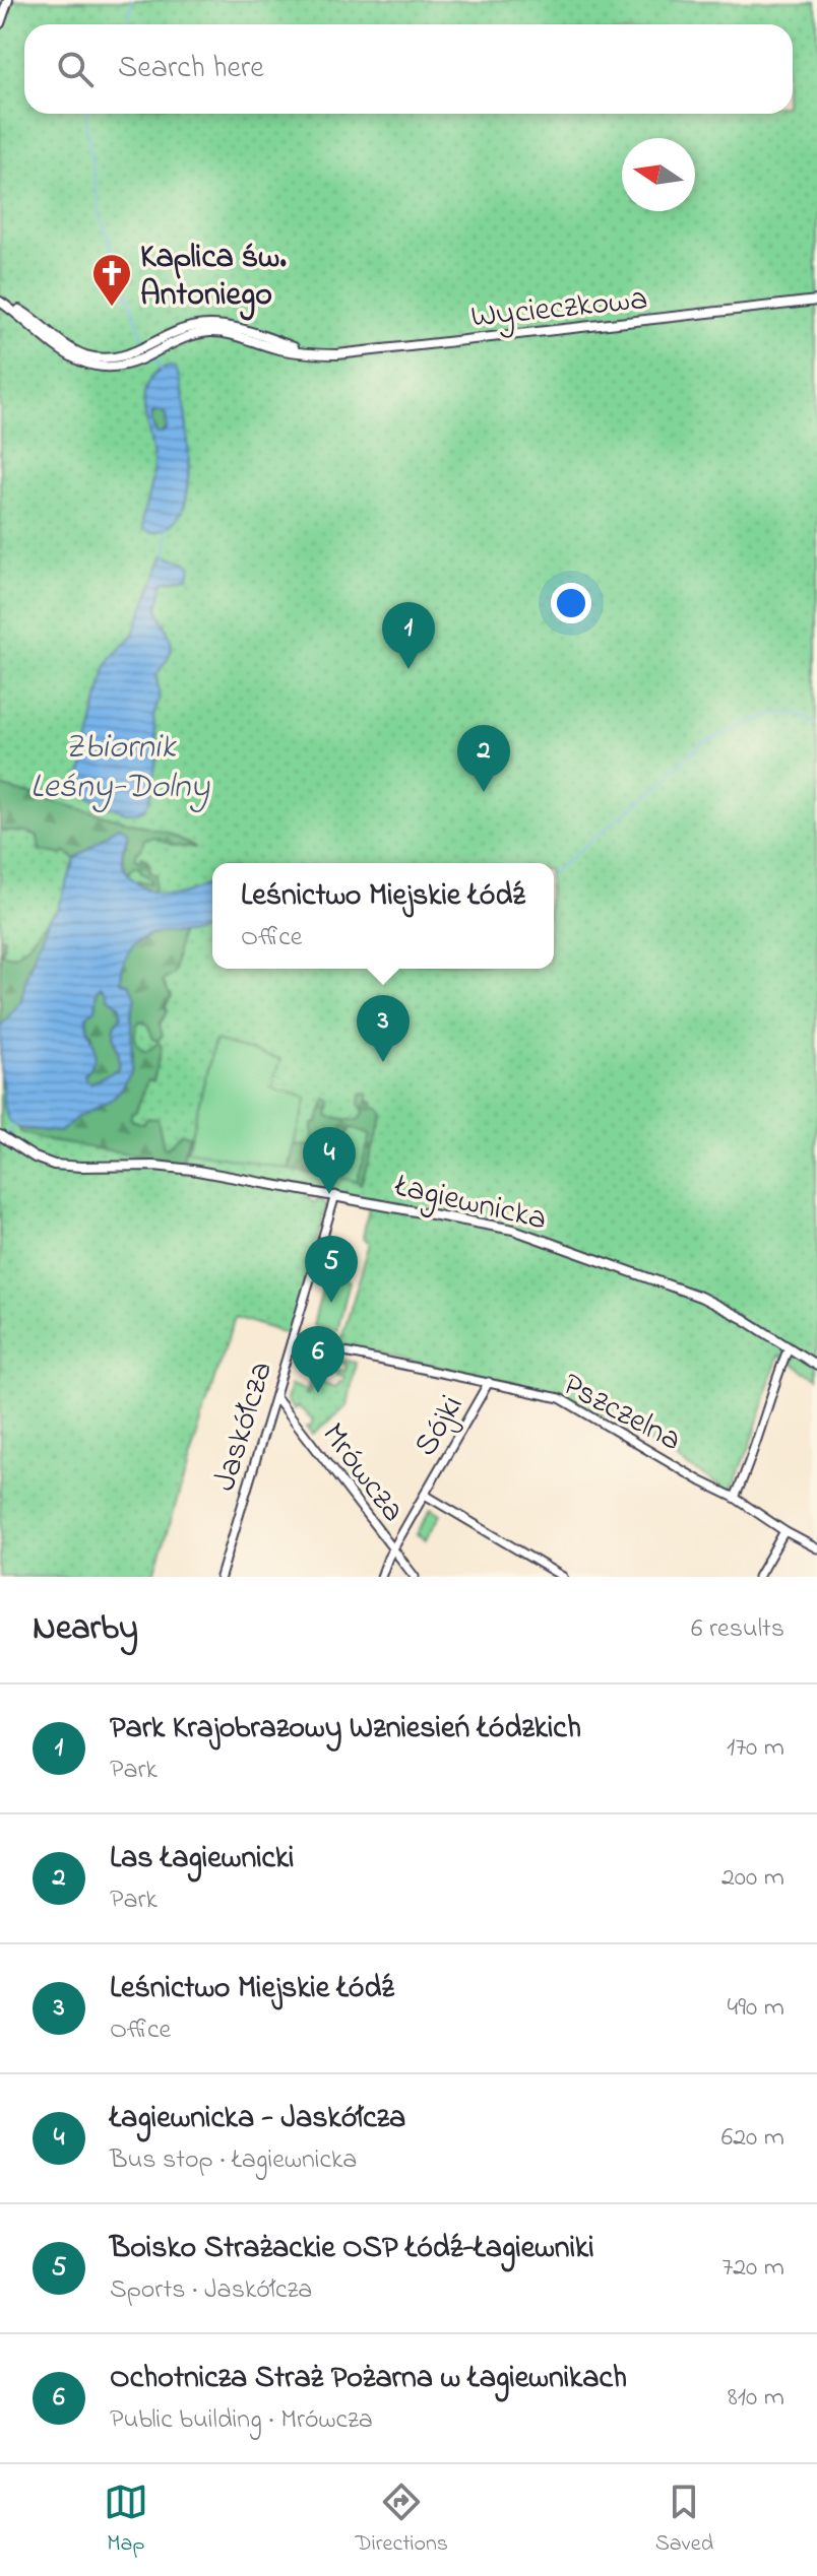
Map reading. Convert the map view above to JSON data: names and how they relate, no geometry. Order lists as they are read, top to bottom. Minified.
{"streets":{"street":["Wycieczkowa","Łagiewnicka","Pszczelna","Sójki","Jaskółcza","Mrówcza"]},"crossings":[["Łagiewnicka","Jaskółcza"],["Pszczelna","Sójki"],["Pszczelna","Jaskółcza"],["Sójki","Mrówcza"],["Jaskółcza","Mrówcza"]],"water":["Zbiornik Leśny-Dolny"],"places":{"church":["Kaplica św. Antoniego"]},"north":"left","page":{"search":"Search here","pins":["1","2","3","4","5","6"],"popup":["Leśnictwo Miejskie Łódź","Office"],"heading":["Nearby","6 results"],"list":[{"mark":"1","name":"Park Krajobrazowy Wzniesień Łódzkich","note":"Park","value":"170 m"},{"mark":"2","name":"Las Łagiewnicki","note":"Park","value":"200 m"},{"mark":"3","name":"Leśnictwo Miejskie Łódź","note":"Office","value":"490 m"},{"mark":"4","name":"Łagiewnicka - Jaskółcza","note":"Bus stop · Łagiewnicka","value":"620 m"},{"mark":"5","name":"Boisko Strażackie OSP Łódź-Łagiewniki","note":"Sports · Jaskółcza","value":"720 m"},{"mark":"6","name":"Ochotnicza Straż Pożarna w Łagiewnikach","note":"Public building · Mrówcza","value":"810 m"}],"nav":["Map","Directions","Saved"]}}
